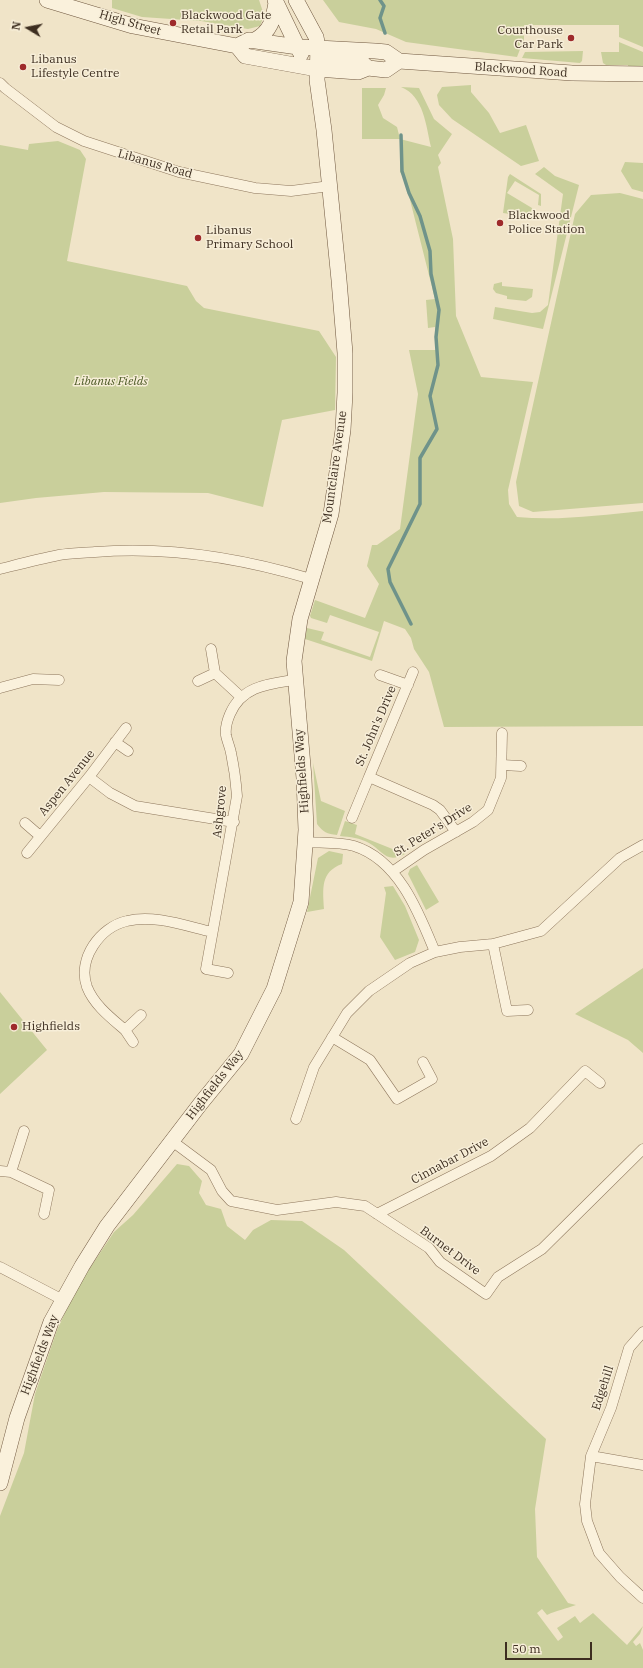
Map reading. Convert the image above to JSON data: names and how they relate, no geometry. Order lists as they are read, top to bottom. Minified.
{"streets":{"main road":["High Street","Blackwood Road","Mountclaire Avenue","Highfields Way"],"street":["Libanus Road","St. John's Drive","Aspen Avenue","Ashgrove","St. Peter's Drive","Cinnabar Drive","Burnet Drive","Edgehill"]},"crossings":[["High Street","Blackwood Road"],["Libanus Road","Mountclaire Avenue"],["Mountclaire Avenue","Highfields Way"],["St. John's Drive","St. Peter's Drive"],["Highfields Way","Burnet Drive"],["Cinnabar Drive","Burnet Drive"]],"parks":["Libanus Fields"],"places":["Blackwood Gate Retail Park","Courthouse Car Park","Libanus Lifestyle Centre","Blackwood Police Station","Libanus Primary School","Highfields"],"scale_bar":"50 m","north":"left"}
